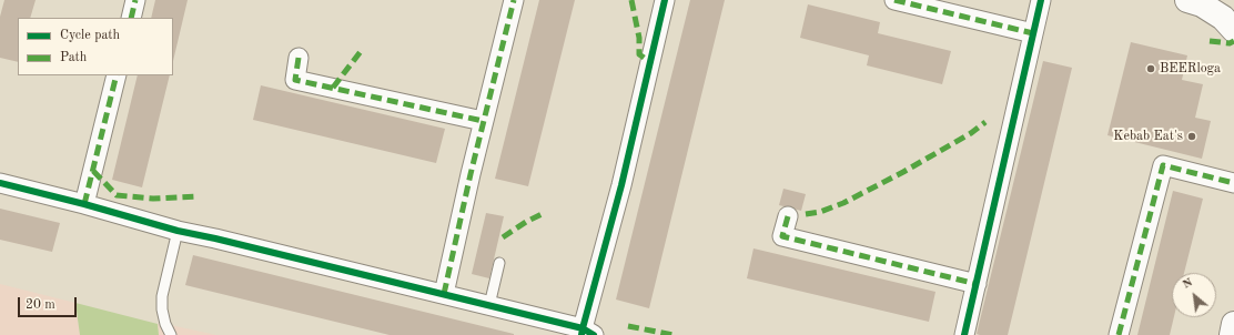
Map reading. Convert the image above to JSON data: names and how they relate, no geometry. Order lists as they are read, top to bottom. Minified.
{"places":["BEERloga","Kebab Eat's"],"legend":["Cycle path","Path"],"scale_bar":"20 m","north":"top left"}
